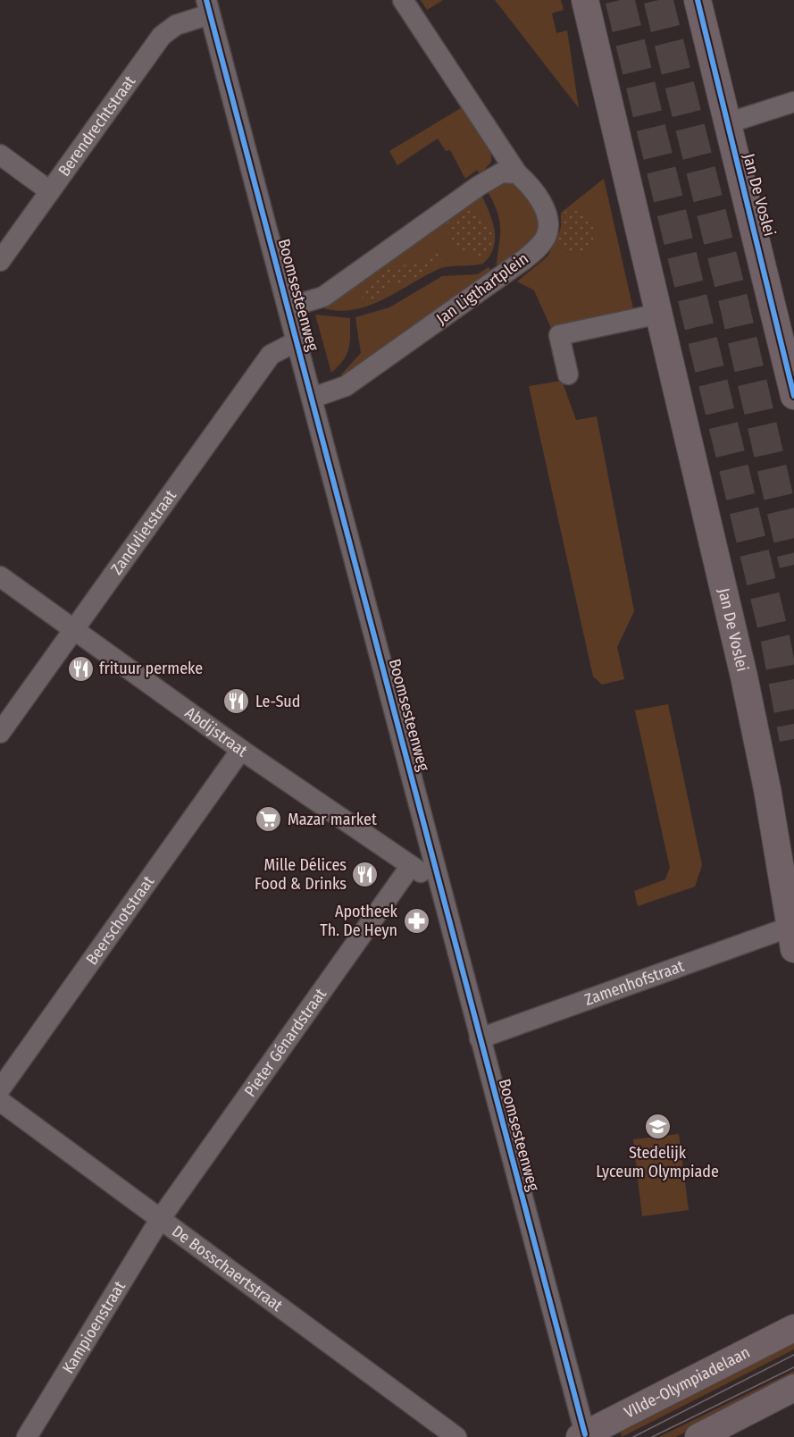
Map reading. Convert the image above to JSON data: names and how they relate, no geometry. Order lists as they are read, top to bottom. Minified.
{"streets":{"main road":["Jan De Voslei","VIIde-Olympiadelaan"],"street":["Berendrechtstraat","Jan Ligthartplein","Boomsesteenweg","Zandvlietstraat","Abdijstraat","Beerschotstraat","Zamenhofstraat","Pieter Génardstraat","De Bosschaertstraat","Kampioenstraat"]},"crossings":[["Berendrechtstraat","Boomsesteenweg"],["Jan De Voslei","Zamenhofstraat"],["Jan Ligthartplein","Boomsesteenweg"],["Boomsesteenweg","Zandvlietstraat"],["Boomsesteenweg","Abdijstraat"],["Boomsesteenweg","Zamenhofstraat"],["Boomsesteenweg","VIIde-Olympiadelaan"],["Zandvlietstraat","Abdijstraat"],["Abdijstraat","Beerschotstraat"],["Abdijstraat","Pieter Génardstraat"],["Pieter Génardstraat","De Bosschaertstraat"],["Pieter Génardstraat","Kampioenstraat"],["De Bosschaertstraat","Kampioenstraat"]],"places":{"restaurant":["frituur permeke","Le-Sud","Mille Délices Food & Drinks"],"supermarket":["Mazar market"],"pharmacy":["Apotheek Th. De Heyn"],"school or university":["Stedelijk Lyceum Olympiade"]}}
